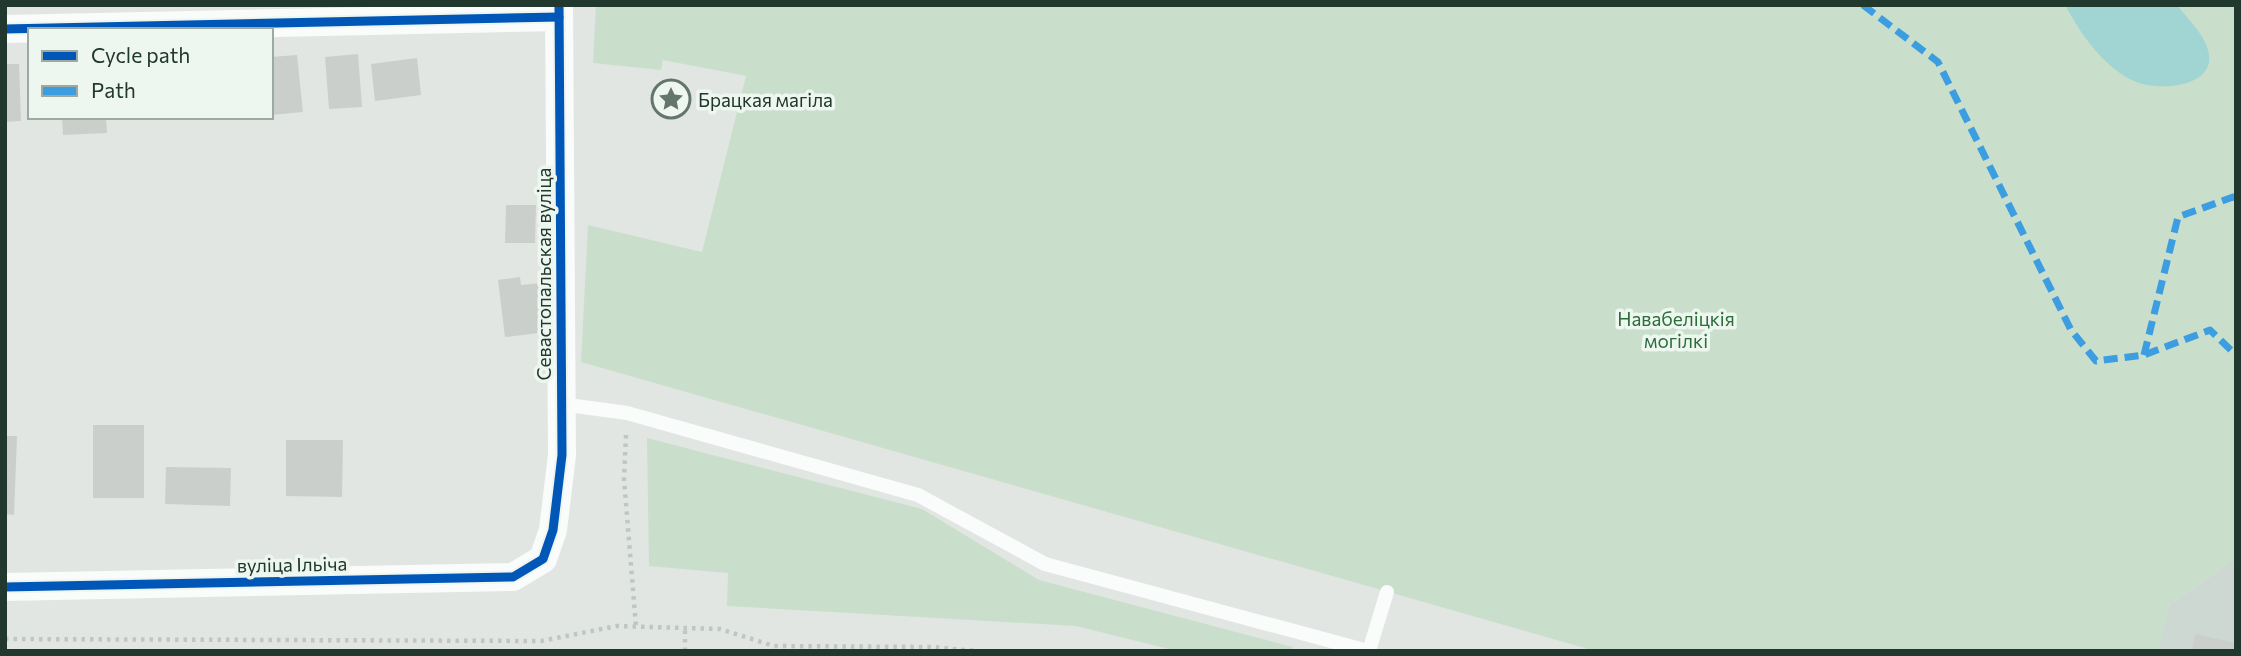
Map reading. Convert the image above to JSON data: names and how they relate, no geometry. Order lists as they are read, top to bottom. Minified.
{"streets":{"street":["Севастопальская вуліца","вуліца Ільіча"]},"crossings":[["Севастопальская вуліца","вуліца Ільіча"]],"parks":["Навабеліцкія могілкі"],"places":{"place":["Брацкая магіла"]},"legend":["Cycle path","Path"]}
